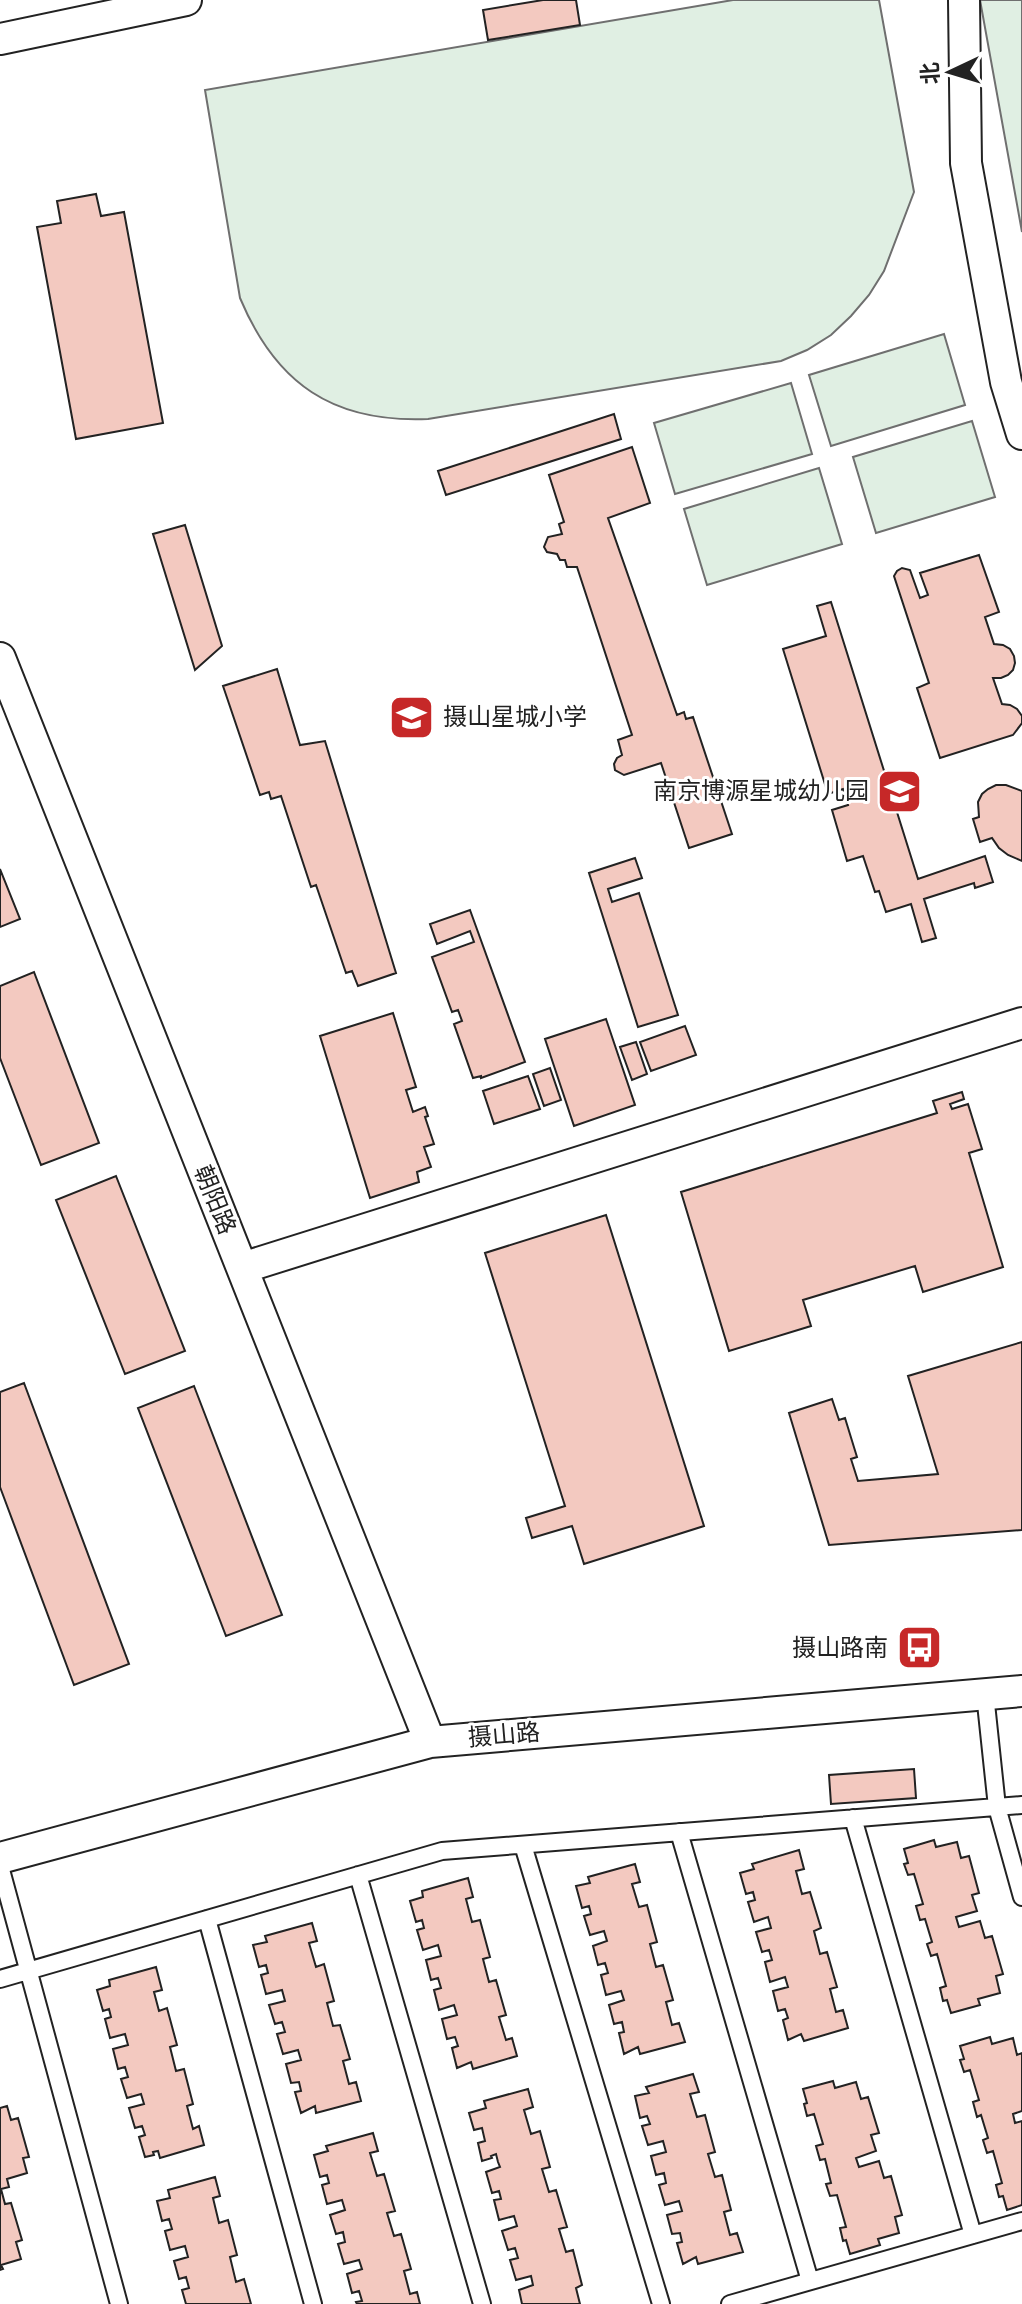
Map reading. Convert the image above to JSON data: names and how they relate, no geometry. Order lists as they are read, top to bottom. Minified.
{"streets":{"street":["朝阳路","摄山路"]},"crossings":[["朝阳路","摄山路"]],"places":{"school or university":["摄山星城小学","南京博源星城幼儿园"],"bus stop":["摄山路南"]},"north":"left"}
